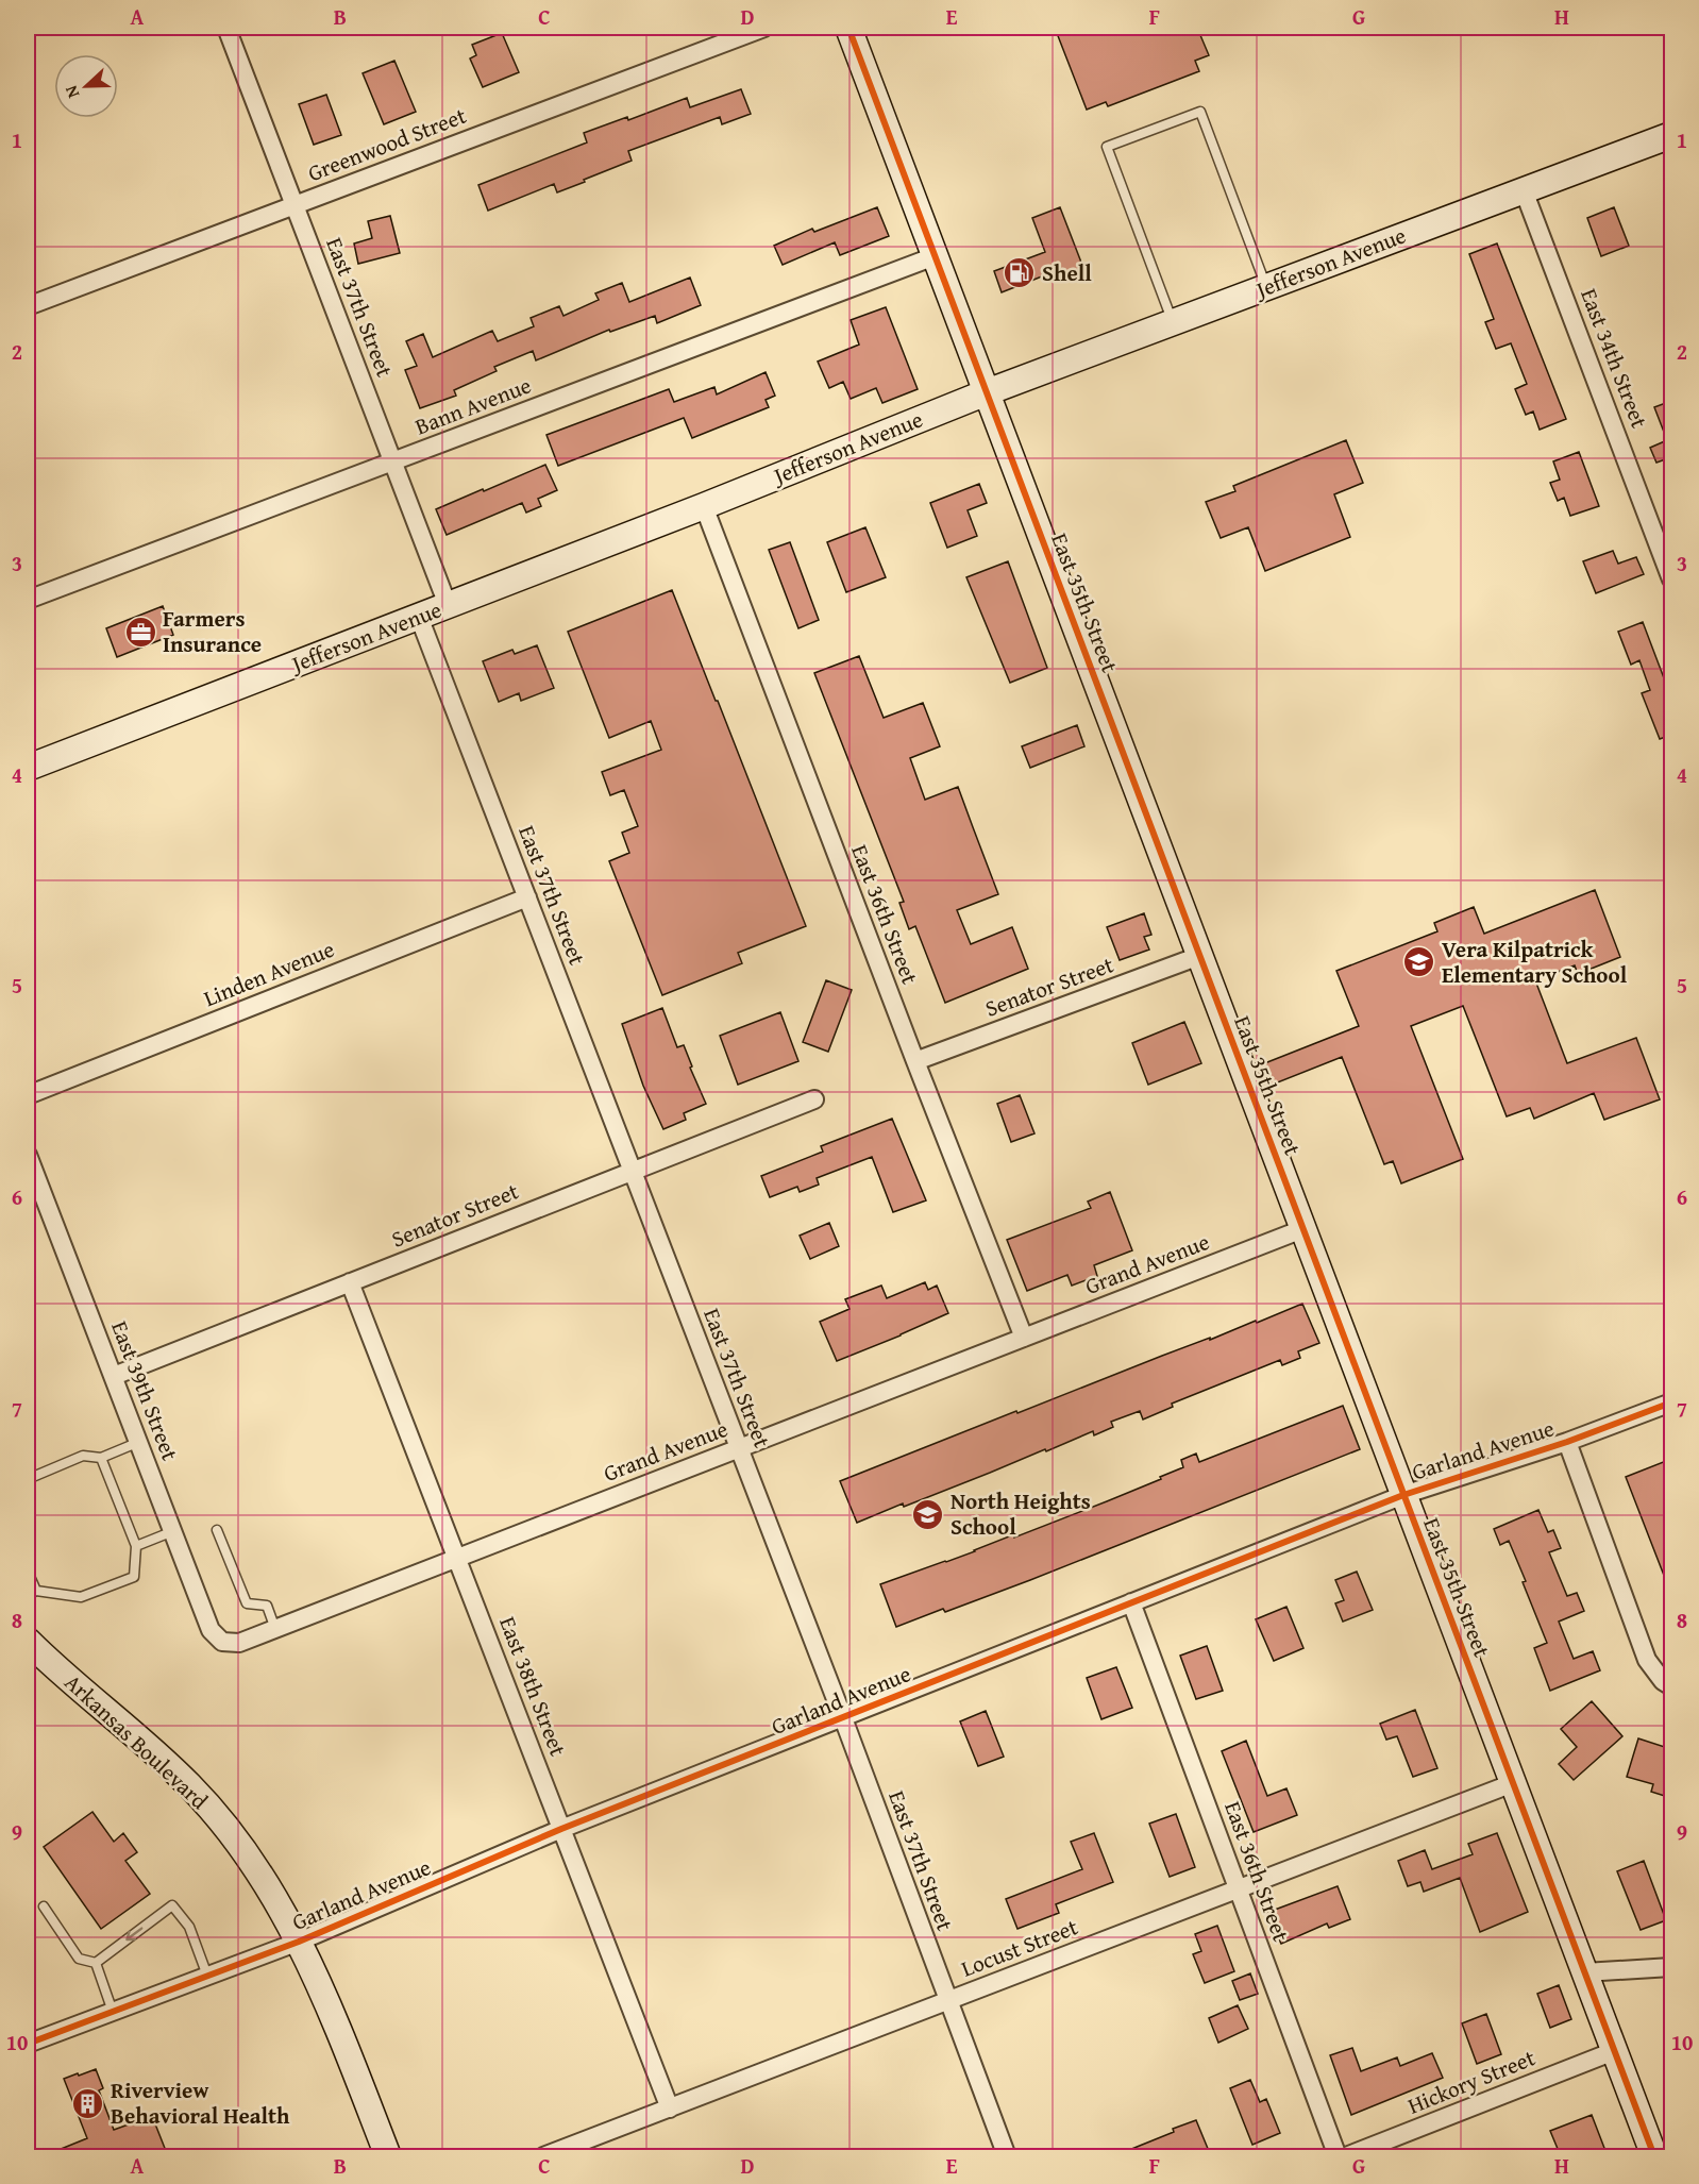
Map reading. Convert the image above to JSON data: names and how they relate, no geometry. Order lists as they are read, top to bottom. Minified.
{"streets":{"main road":["Jefferson Avenue","East 35th Street","Arkansas Boulevard"],"street":["Greenwood Street","East 37th Street","East 34th Street","Bann Avenue","East 36th Street","Linden Avenue","Senator Street","Grand Avenue","East 39th Street","Garland Avenue","East 38th Street","Locust Street","Hickory Street"]},"crossings":[["Greenwood Street","East 37th Street"],["Jefferson Avenue","East 37th Street"],["Jefferson Avenue","East 34th Street"],["Jefferson Avenue","East 35th Street"],["Jefferson Avenue","East 36th Street"],["East 37th Street","Bann Avenue"],["East 37th Street","Linden Avenue"],["East 37th Street","Senator Street"],["East 37th Street","Grand Avenue"],["East 37th Street","Garland Avenue"],["East 37th Street","Locust Street"],["Bann Avenue","East 35th Street"],["East 35th Street","Senator Street"],["East 35th Street","Grand Avenue"],["East 35th Street","Garland Avenue"],["East 35th Street","Locust Street"],["East 35th Street","Hickory Street"],["East 36th Street","Senator Street"],["East 36th Street","Grand Avenue"],["East 36th Street","Garland Avenue"],["East 36th Street","Locust Street"],["Senator Street","East 39th Street"],["Senator Street","East 38th Street"],["Grand Avenue","East 39th Street"],["Grand Avenue","East 38th Street"],["Garland Avenue","East 38th Street"],["Garland Avenue","Arkansas Boulevard"],["East 38th Street","Locust Street"]],"places":{"fuel station":["Shell"],"office":["Farmers Insurance"],"school or university":["Vera Kilpatrick Elementary School","North Heights School"],"building":["Riverview Behavioral Health"]},"north":"left","grid":{"columns":["A","B","C","D","E","F","G","H"],"rows":["1","2","3","4","5","6","7","8","9","10"]}}
